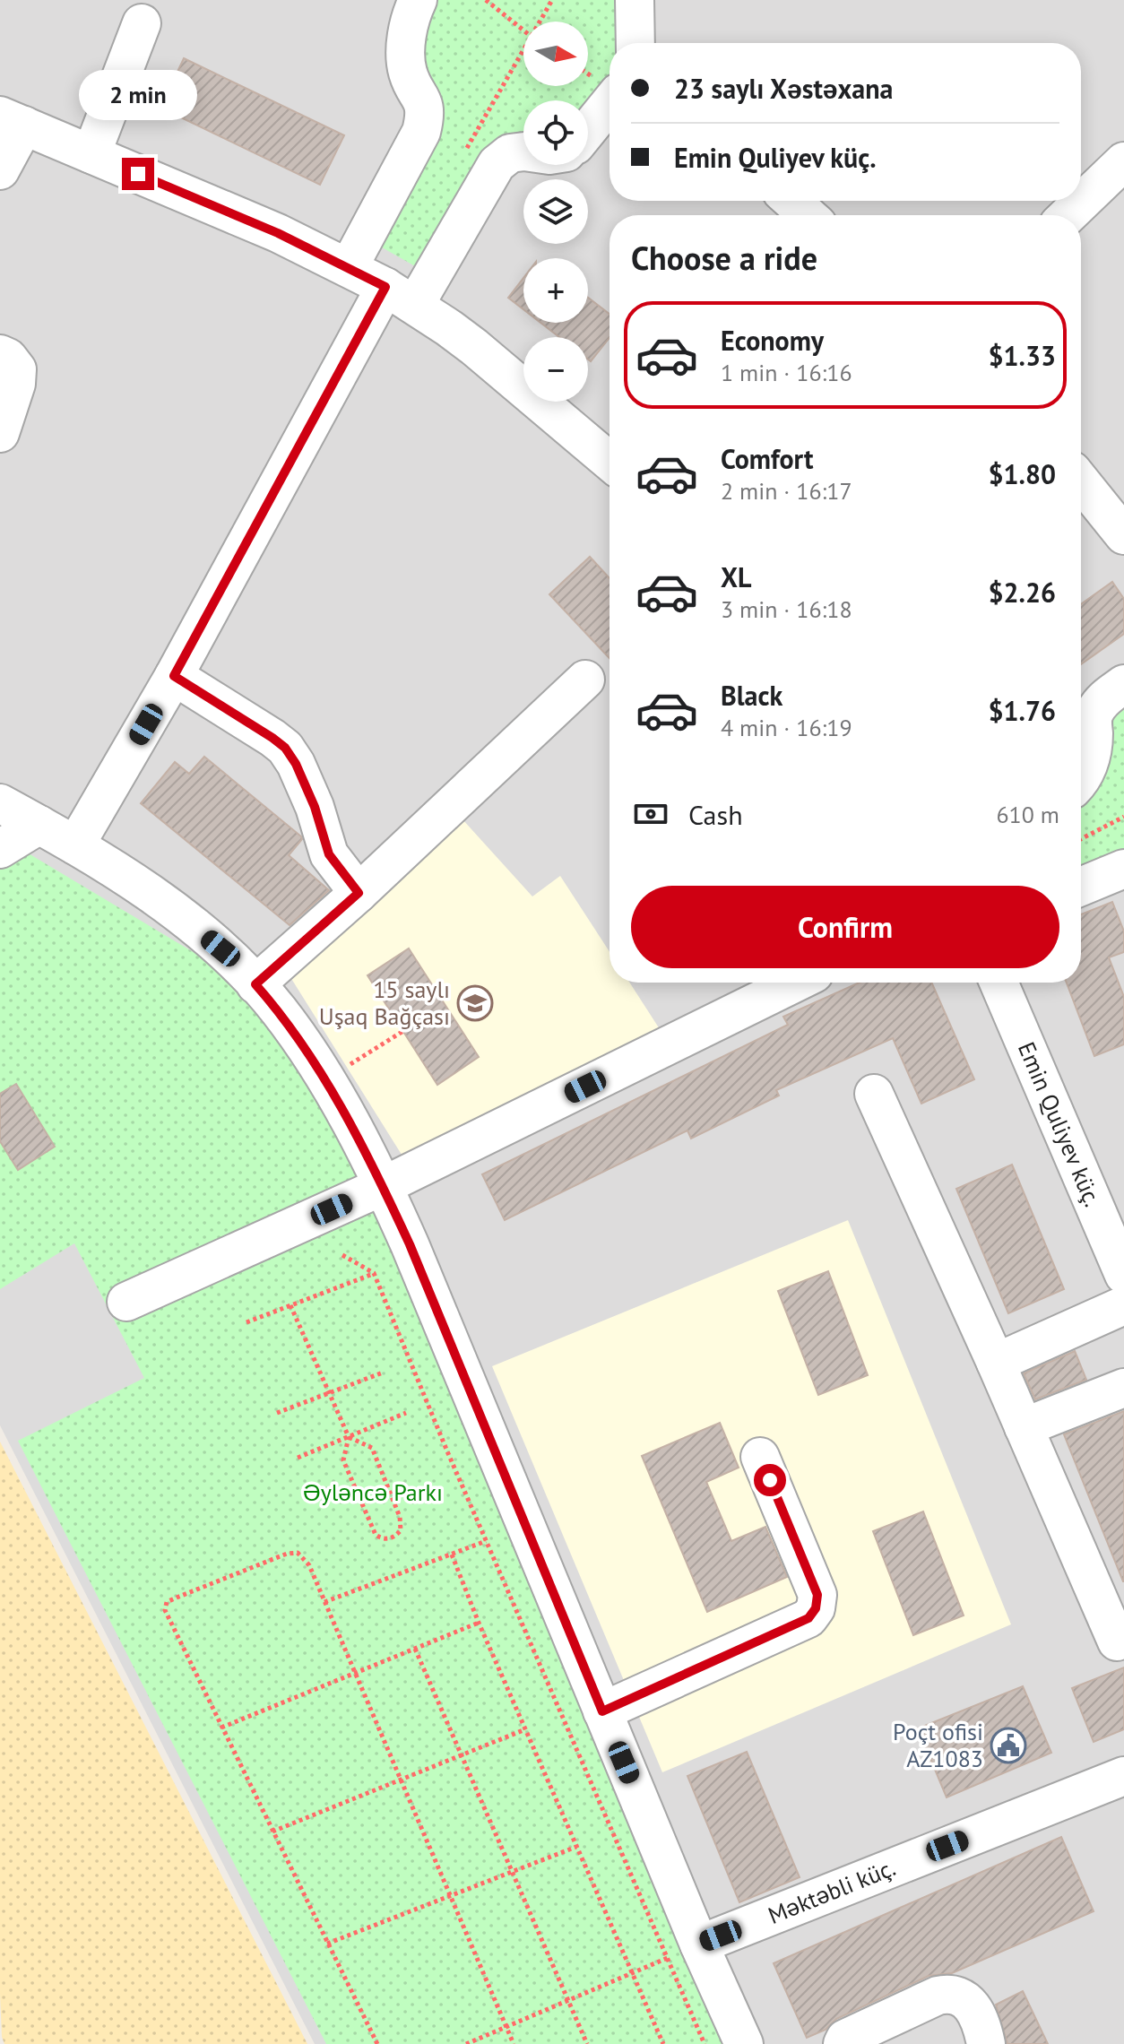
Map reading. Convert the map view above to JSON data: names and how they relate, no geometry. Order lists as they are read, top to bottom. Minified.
{"streets":{"street":["Emin Quliyev küç.","Məktəbli küç."]},"parks":["Əyləncə Parkı"],"places":{"school or university":["15 saylı Uşaq Bağçası"],"public building":["Poçt ofisi AZ1083"]},"north":"right","page":{"map_buttons":["+","−"],"banner":["23 saylı Xəstəxana","Emin Quliyev küç."],"bubble":"2 min","heading":"Choose a ride","list":[{"name":"Economy","note":"1 min · 16:16","value":"$1.33"},{"name":"Comfort","note":"2 min · 16:17","value":"$1.80"},{"name":"XL","note":"3 min · 16:18","value":"$2.26"},{"name":"Black","note":"4 min · 16:19","value":"$1.76"}],"pay":["Cash","610 m"],"buttons":"Confirm"}}
